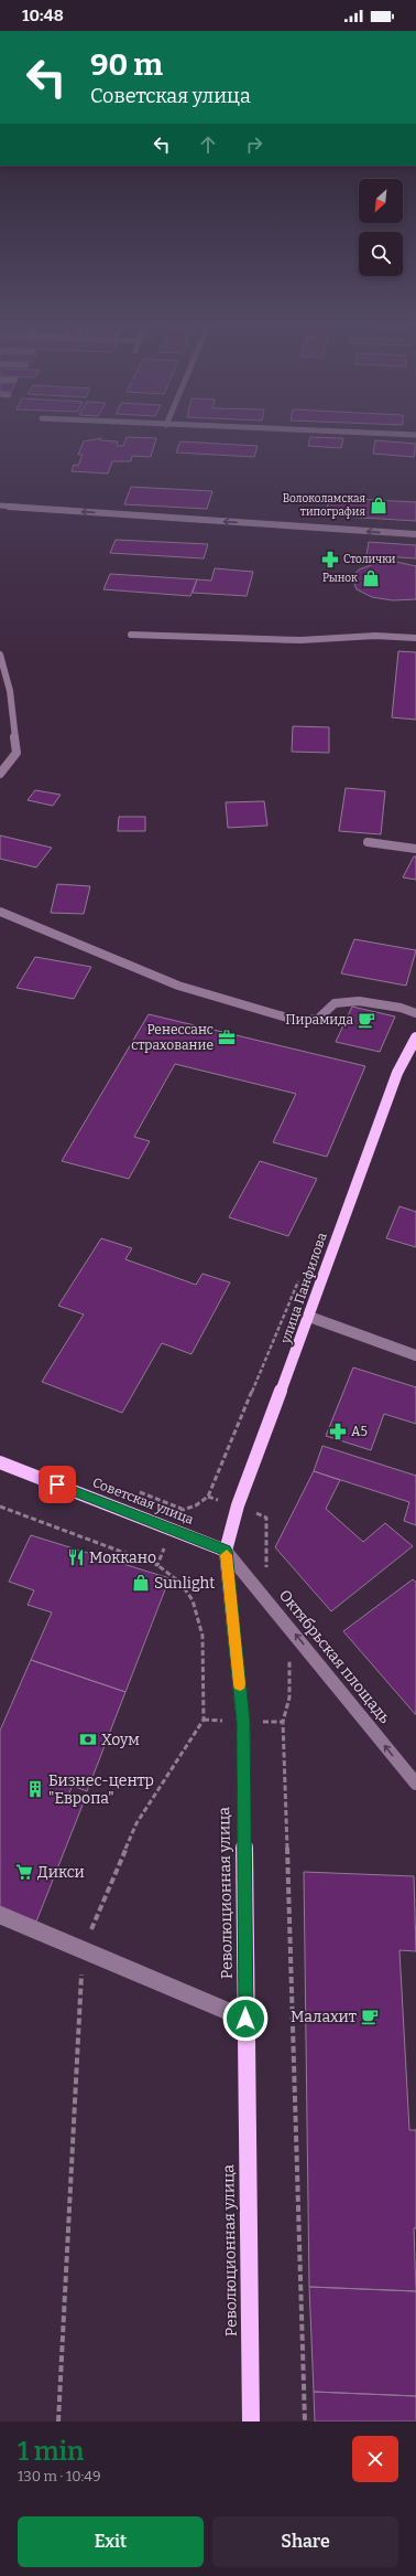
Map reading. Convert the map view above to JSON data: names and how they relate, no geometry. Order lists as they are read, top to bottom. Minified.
{"streets":{"main road":["улица Панфилова","Советская улица","Революционная улица"],"street":["Октябрьская площадь"]},"crossings":[["улица Панфилова","Советская улица"],["улица Панфилова","Октябрьская площадь"],["улица Панфилова","Революционная улица"],["Советская улица","Октябрьская площадь"],["Советская улица","Революционная улица"],["Октябрьская площадь","Революционная улица"]],"one_way":["Октябрьская площадь"],"places":{"shop":["Волоколамская типография","Рынок","Sunlight"],"pharmacy":["Столички","А5"],"cafe":["Пирамида","Малахит"],"office":["Ренессанс страхование"],"restaurant":["Моккано"],"bank":["Хоум"],"building":["Бизнес-центр \"Европа\""],"supermarket":["Дикси"]},"north":"bottom left","page":{"status":"10:48","turn":["90 m","Советская улица"],"heading":["1 min","130 m · 10:49"],"buttons":["Exit","Share"]}}
